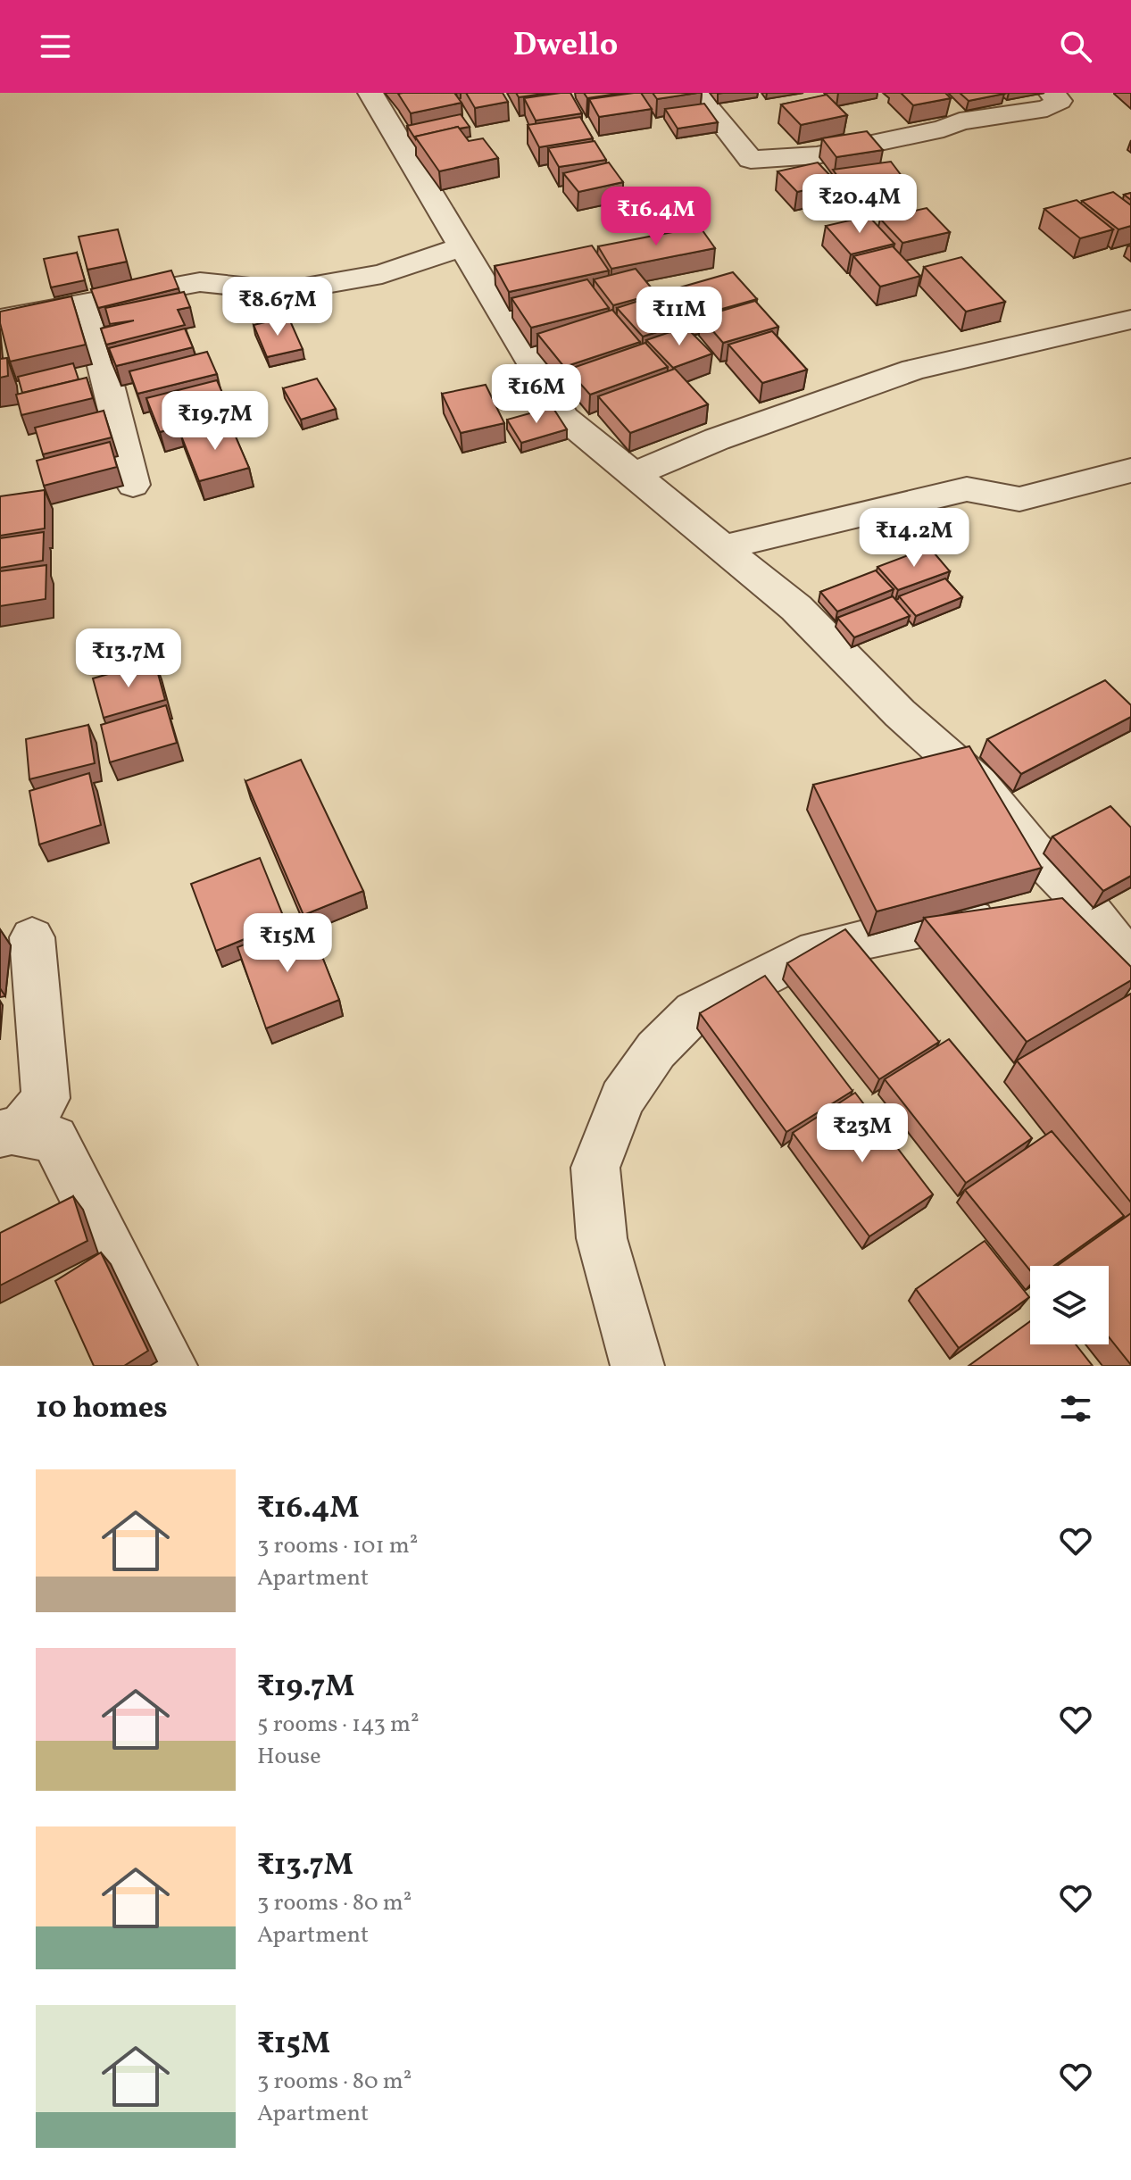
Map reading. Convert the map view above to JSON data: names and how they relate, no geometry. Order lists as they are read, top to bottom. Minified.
{"page":{"header":"Dwello","price":["₹20.4M","₹16.4M","₹8.67M","₹11M","₹16M","₹19.7M","₹14.2M","₹13.7M","₹15M","₹23M"],"heading":"10 homes","list":[{"name":"₹16.4M","note":"3 rooms · 101 m² · Apartment"},{"name":"₹19.7M","note":"5 rooms · 143 m² · House"},{"name":"₹13.7M","note":"3 rooms · 80 m² · Apartment"},{"name":"₹15M","note":"3 rooms · 80 m² · Apartment"}]}}
